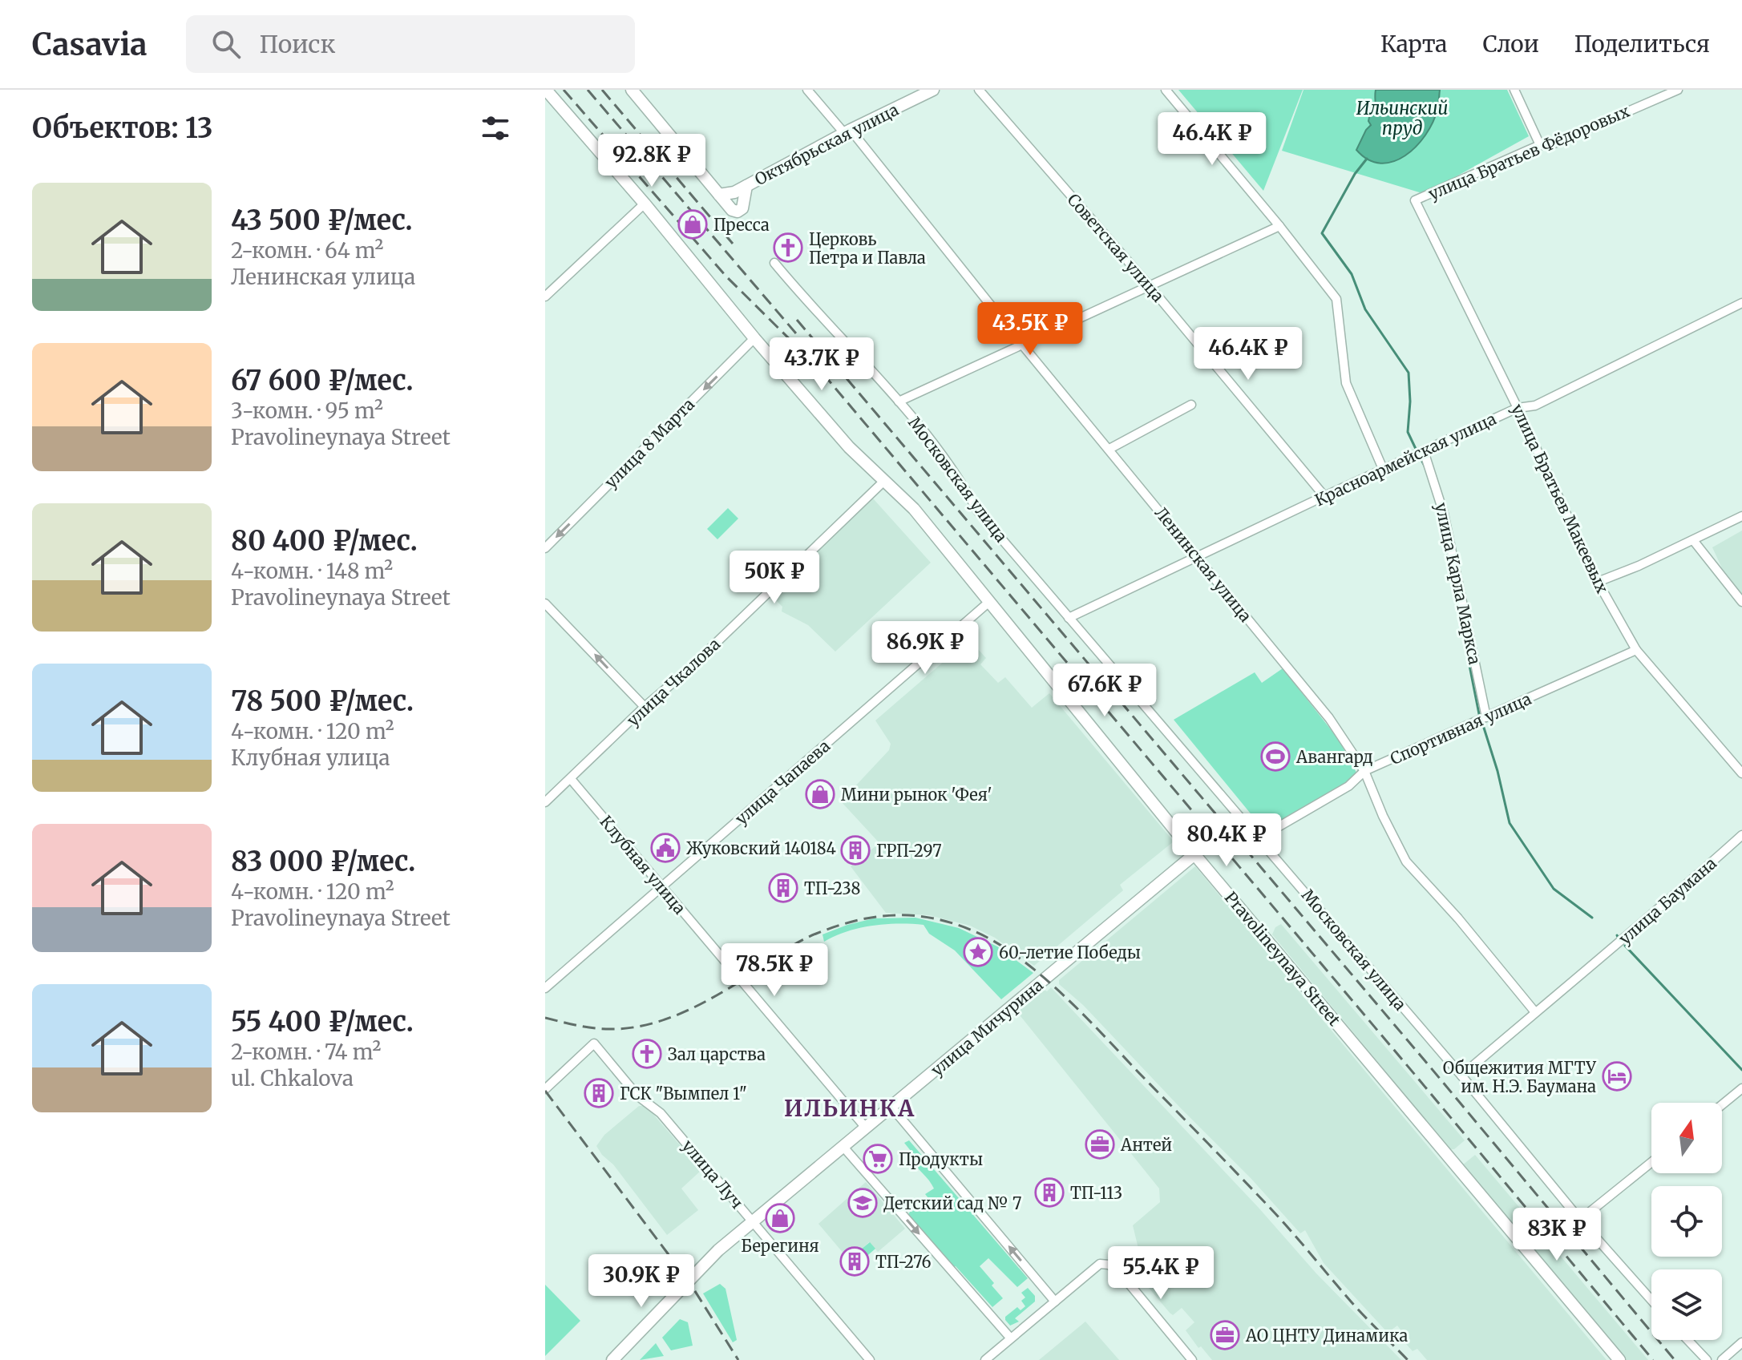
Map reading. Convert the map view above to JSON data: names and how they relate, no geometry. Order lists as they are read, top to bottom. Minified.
{"streets":{"main road":["Октябрьская улица","Pravolineynaya Street","улица Мичурина"],"street":["улица Братьев Фёдоровых","Советская улица","улица 8 Марта","Красноармейская улица","Московская улица","улица Братьев Макеевых","Ленинская улица","улица Карла Маркса","улица Чкалова","Спортивная улица","улица Чапаева","Клубная улица","улица Баумана","улица Луч"]},"crossings":[["Октябрьская улица","Ленинская улица"],["улица Братьев Фёдоровых","улица Братьев Макеевых"],["Советская улица","Красноармейская улица"],["улица 8 Марта","Pravolineynaya Street"],["Красноармейская улица","Московская улица"],["Красноармейская улица","улица Братьев Макеевых"],["Красноармейская улица","Ленинская улица"],["Красноармейская улица","улица Карла Маркса"],["Московская улица","Спортивная улица"],["Московская улица","улица Баумана"],["улица Братьев Макеевых","Спортивная улица"],["Ленинская улица","Спортивная улица"],["Ленинская улица","улица Баумана"],["улица Карла Маркса","Спортивная улица"],["улица Чкалова","Клубная улица"],["улица Чкалова","Pravolineynaya Street"],["улица Чапаева","Клубная улица"],["улица Чапаева","Pravolineynaya Street"],["Клубная улица","улица Мичурина"],["Pravolineynaya Street","улица Мичурина"],["улица Мичурина","улица Луч"]],"one_way":["улица 8 Марта"],"districts":["ИЛЬИНКА"],"water":["Ильинский пруд"],"places":{"shop":["Пресса","Мини рынок 'Фея'","Берегиня"],"church":["Церковь Петра и Павла","Зал царства"],"sports":["Авангард"],"public building":["Жуковский 140184"],"building":["ГРП-297","ТП-238","ГСК \"Вымпел 1\"","ТП-113","ТП-276"],"place":["60-летие Победы"],"hotel":["Общежития МГТУ им. Н.Э. Баумана"],"office":["Антей","АО ЦНТУ Динамика"],"supermarket":["Продукты"],"school or university":["Детский сад № 7"]},"north":"top","page":{"header":"Casavia","search":"Поиск","nav":["Карта","Слои","Поделиться"],"heading":"Объектов: 13","price":["46.4K ₽","92.8K ₽","43.5K ₽","46.4K ₽","43.7K ₽","50K ₽","86.9K ₽","67.6K ₽","80.4K ₽","78.5K ₽","83K ₽","55.4K ₽","30.9K ₽"],"list":[{"name":"43 500 ₽/мес.","note":"2-комн. · 64 m² · Ленинская улица"},{"name":"67 600 ₽/мес.","note":"3-комн. · 95 m² · Pravolineynaya Street"},{"name":"80 400 ₽/мес.","note":"4-комн. · 148 m² · Pravolineynaya Street"},{"name":"78 500 ₽/мес.","note":"4-комн. · 120 m² · Клубная улица"},{"name":"83 000 ₽/мес.","note":"4-комн. · 120 m² · Pravolineynaya Street"},{"name":"55 400 ₽/мес.","note":"2-комн. · 74 m² · ul. Chkalova"}]}}
